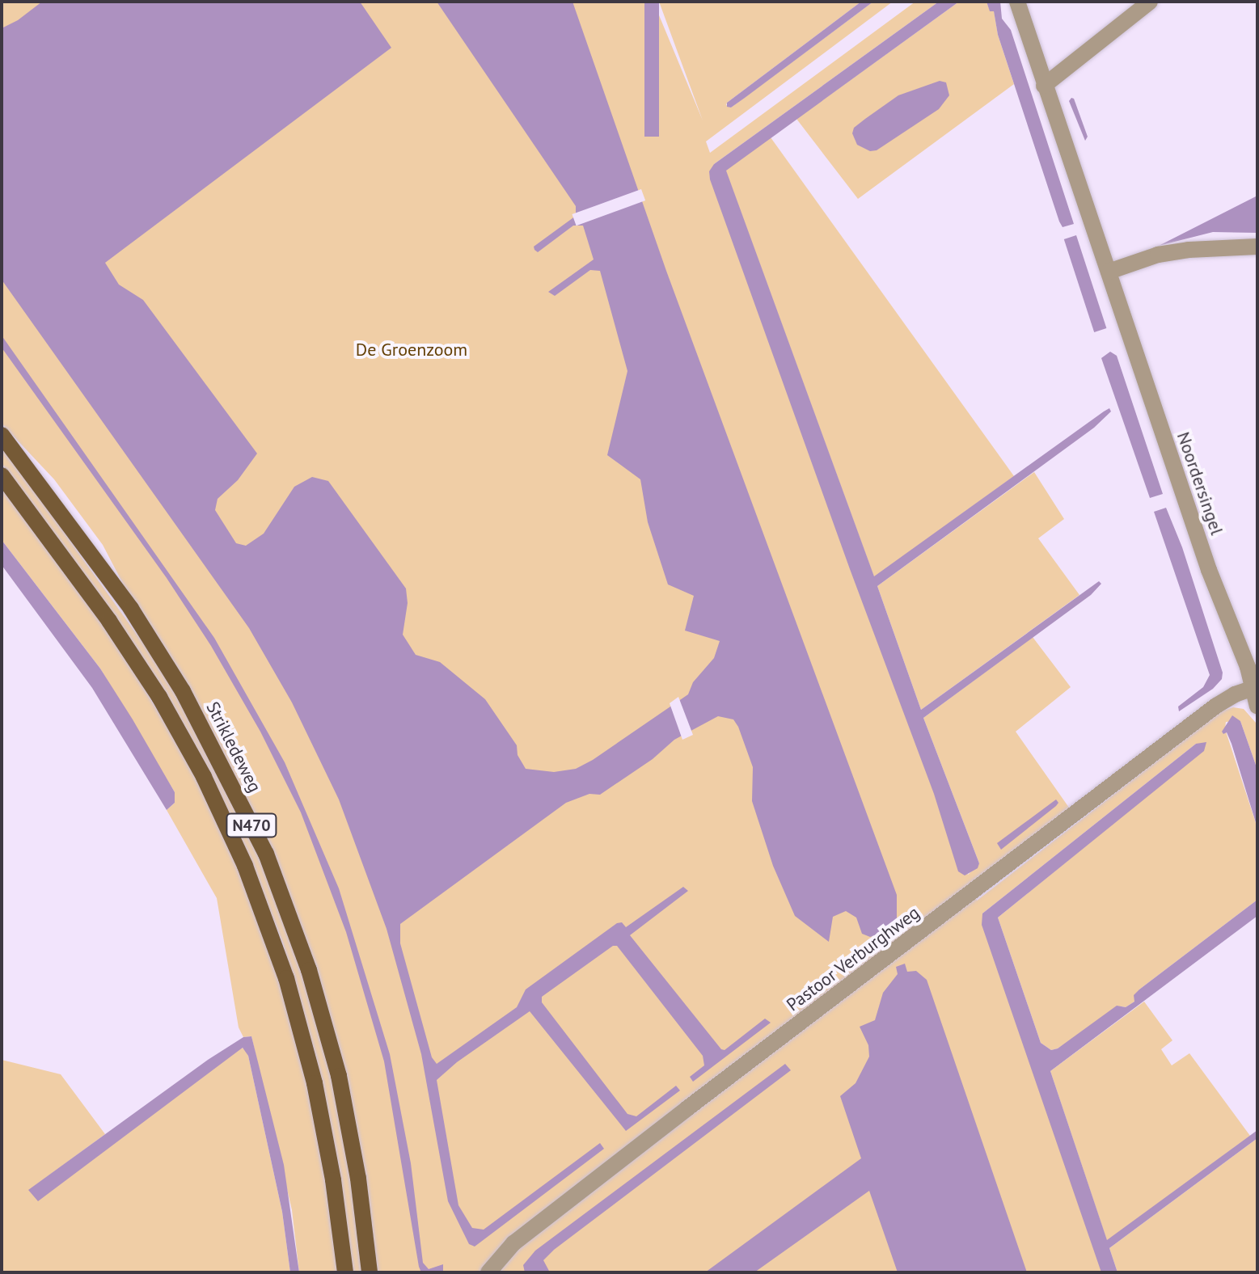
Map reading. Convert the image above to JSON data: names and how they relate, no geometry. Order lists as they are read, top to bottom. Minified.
{"streets":{"main road":["Strikledeweg","N470"],"street":["Noordersingel","Pastoor Verburghweg"]},"crossings":[["Noordersingel","Pastoor Verburghweg"]],"parks":["De Groenzoom"]}
